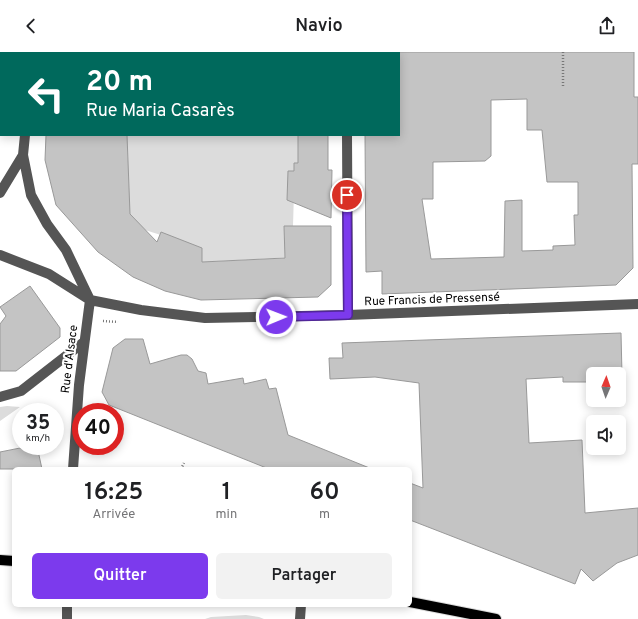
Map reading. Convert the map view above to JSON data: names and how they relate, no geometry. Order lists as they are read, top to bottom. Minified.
{"streets":{"street":["Rue Francis de Pressensé","Rue d'Alsace"]},"crossings":[["Rue Francis de Pressensé","Rue d'Alsace"]],"north":"top","page":{"header":"Navio","turn":["20 m","Rue Maria Casarès"],"speed":"35 km/h","limit":"40","eta":["16:25","Arrivée","1","min","60","m"],"buttons":["Quitter","Partager"]}}
